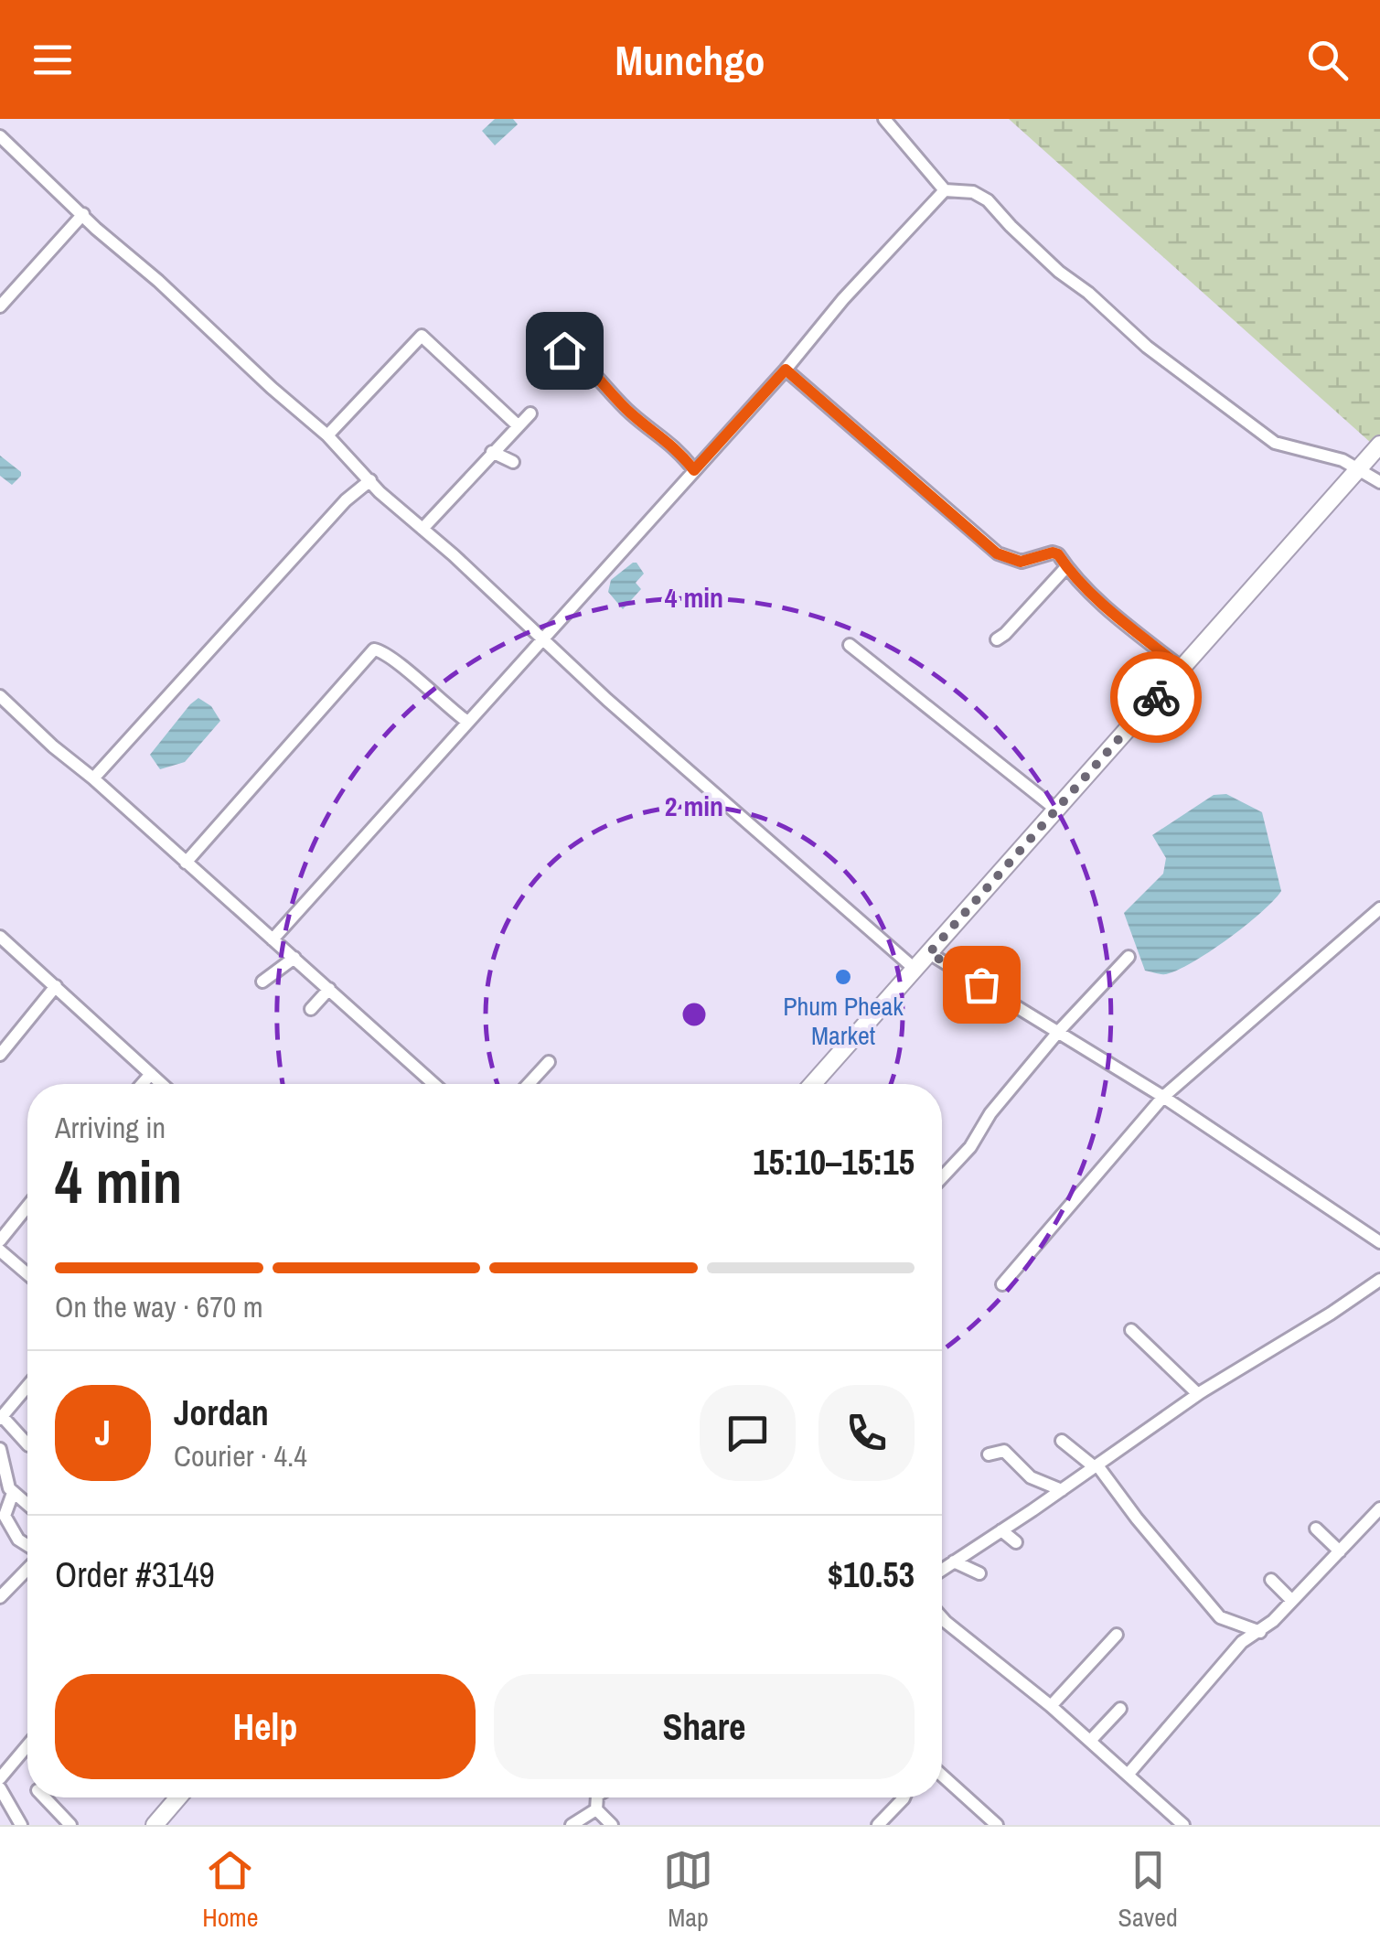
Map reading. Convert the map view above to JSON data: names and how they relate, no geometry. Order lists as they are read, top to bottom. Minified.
{"places":["Phum Pheak Market"],"page":{"header":"Munchgo","heading":["4 min","Arriving in","15:10–15:15"],"panel":["Jordan","Courier · 4.4","Order #3149","$10.53"],"bar":"On the way · 670 m","round":"J","buttons":["Help","Share"],"tabs":["Home","Map","Saved"]},"rings":["4 min","2 min"]}
